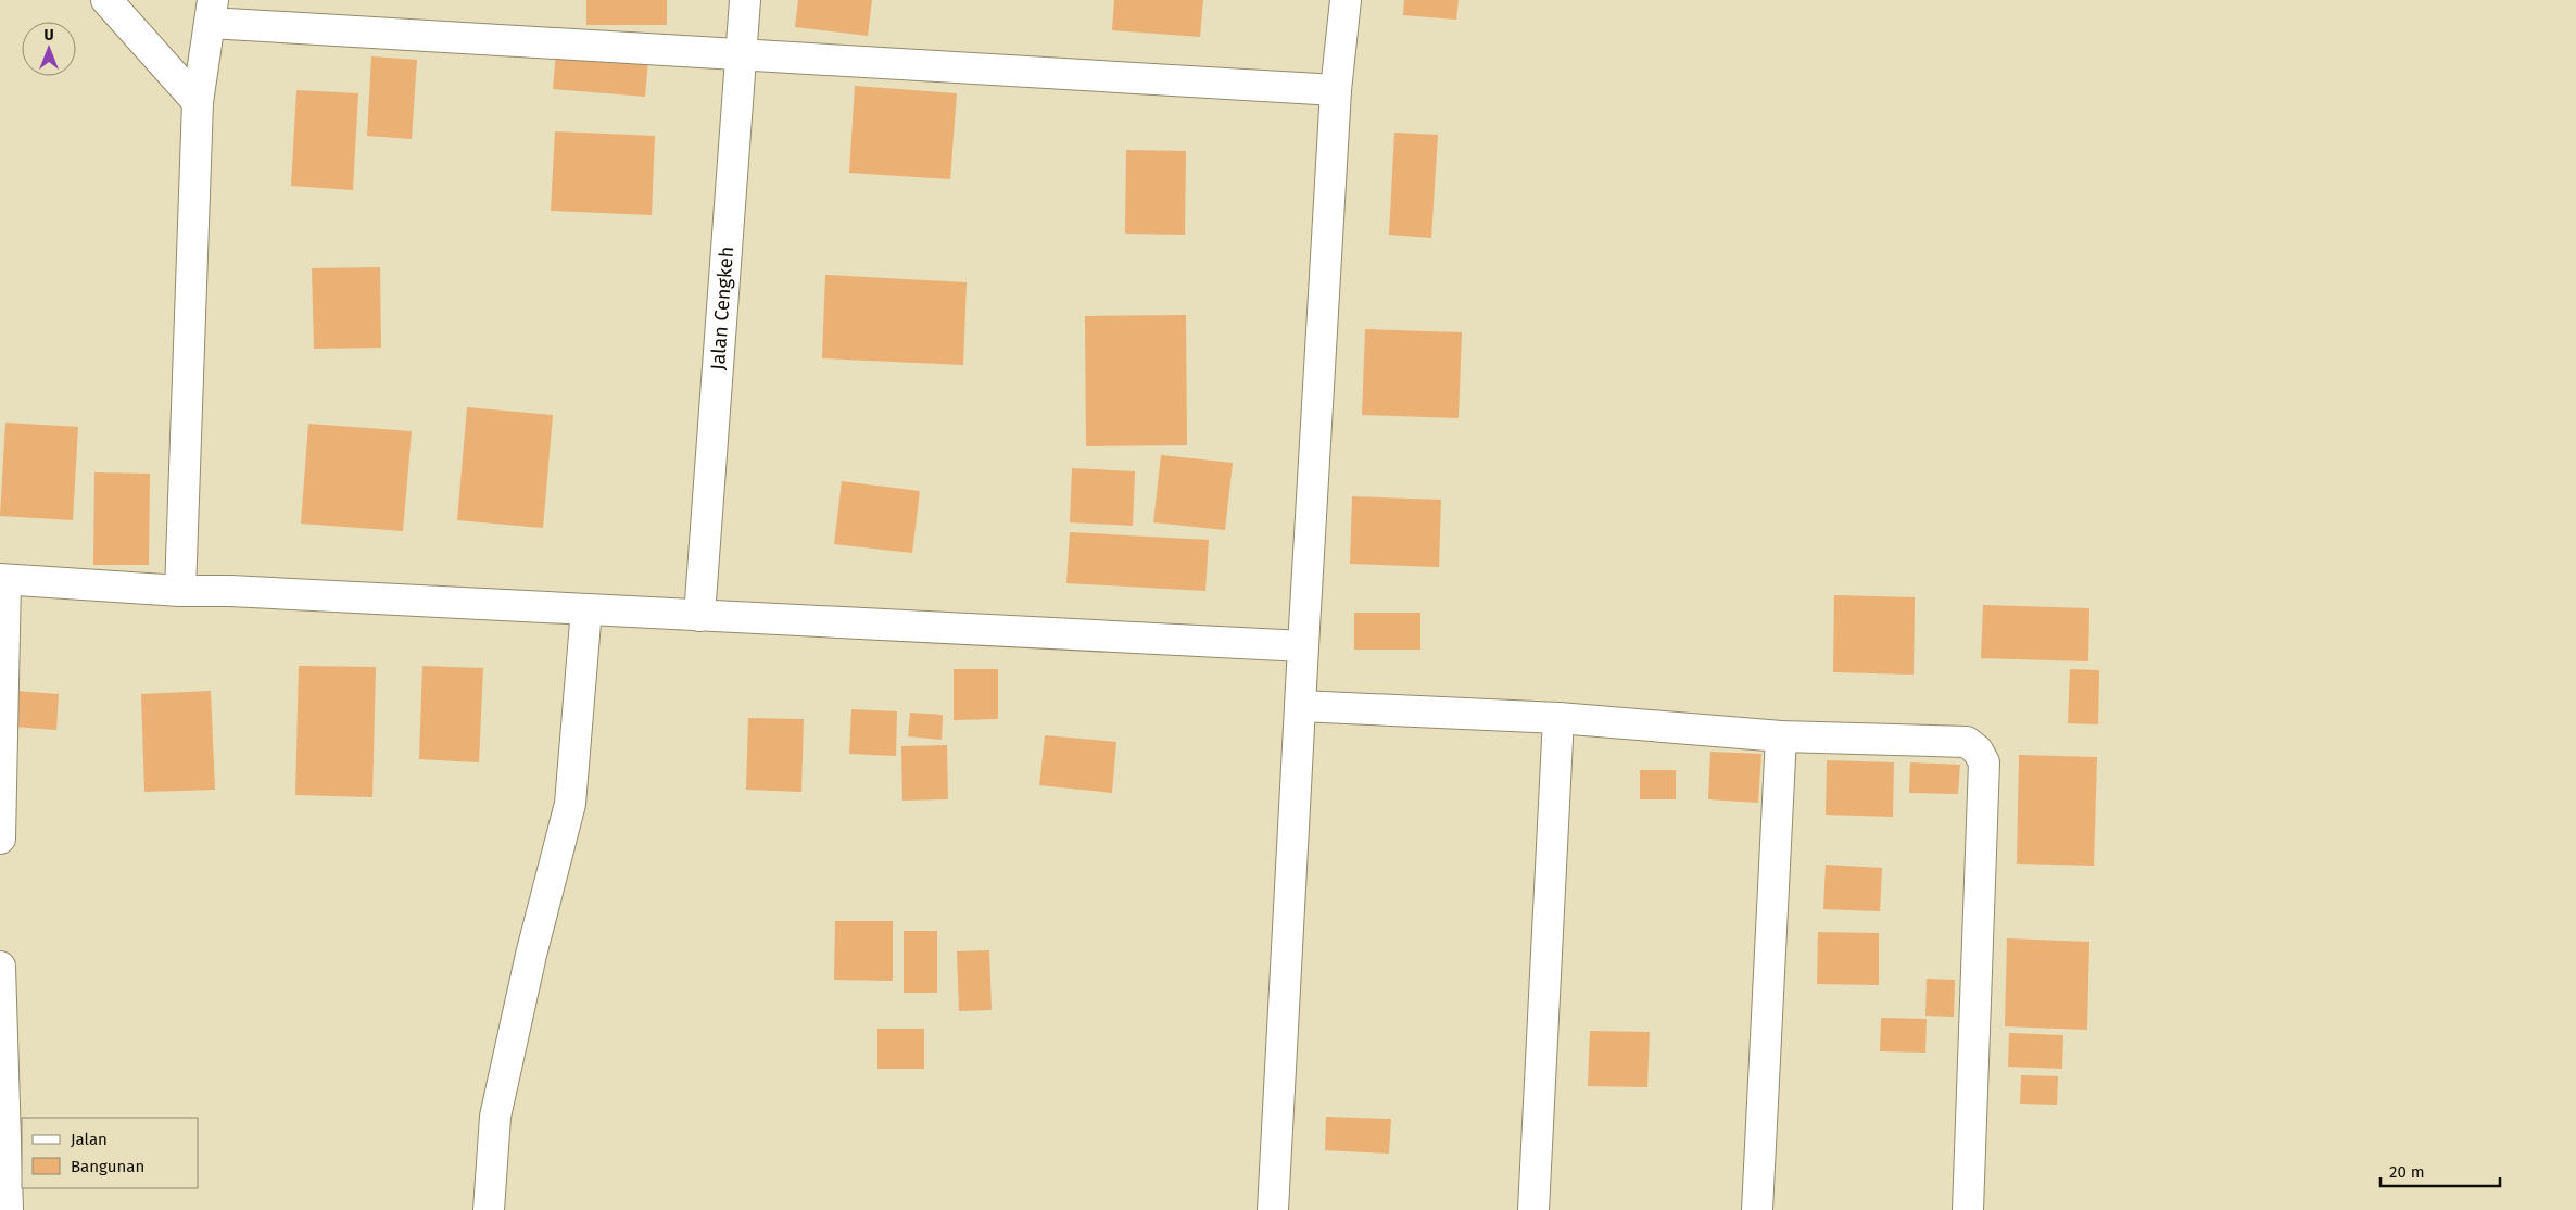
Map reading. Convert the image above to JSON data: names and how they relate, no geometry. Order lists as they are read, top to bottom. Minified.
{"streets":{"street":["Jalan Cengkeh"]},"legend":["Jalan","Bangunan"],"scale_bar":"20 m","north":"top"}
